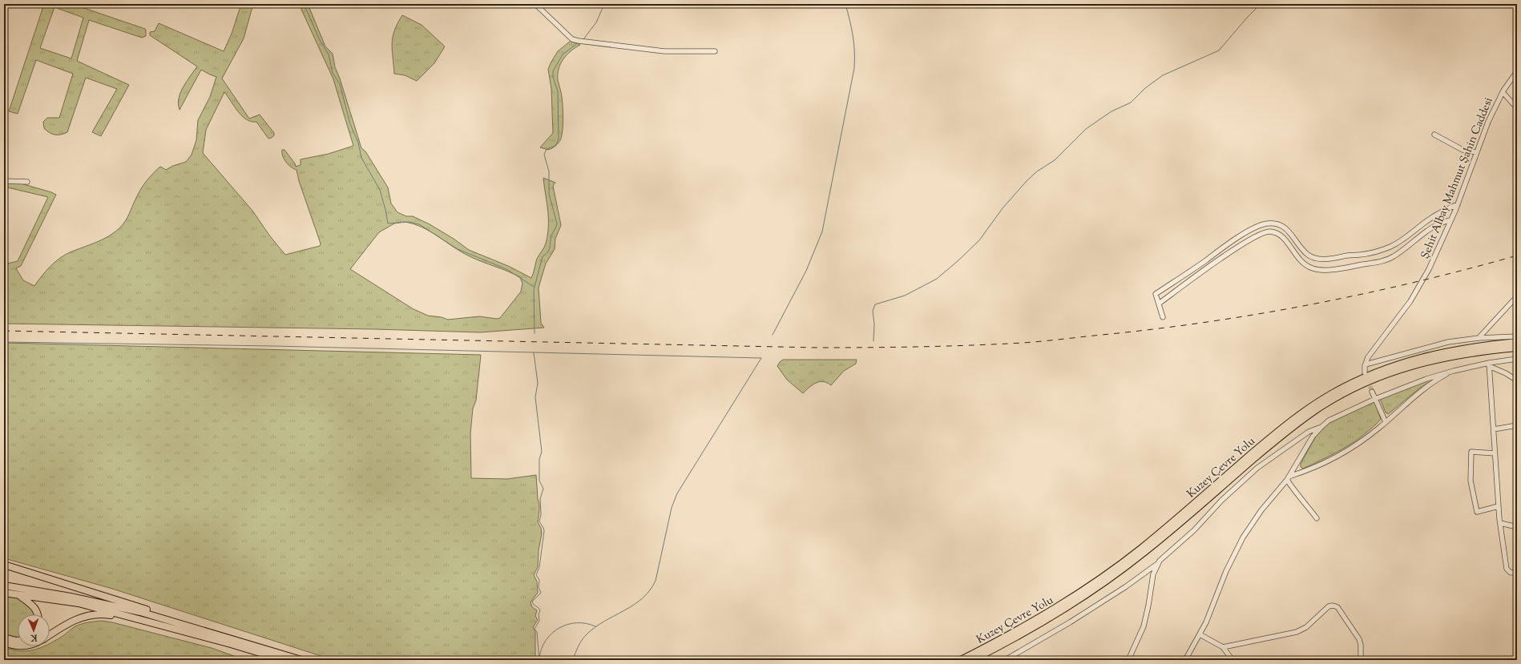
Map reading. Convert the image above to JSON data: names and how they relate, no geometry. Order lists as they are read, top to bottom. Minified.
{"streets":{"highway":["Kuzey Çevre Yolu"],"street":["Şehit Albay Mahmut Şahin Caddesi"]},"north":"bottom"}
